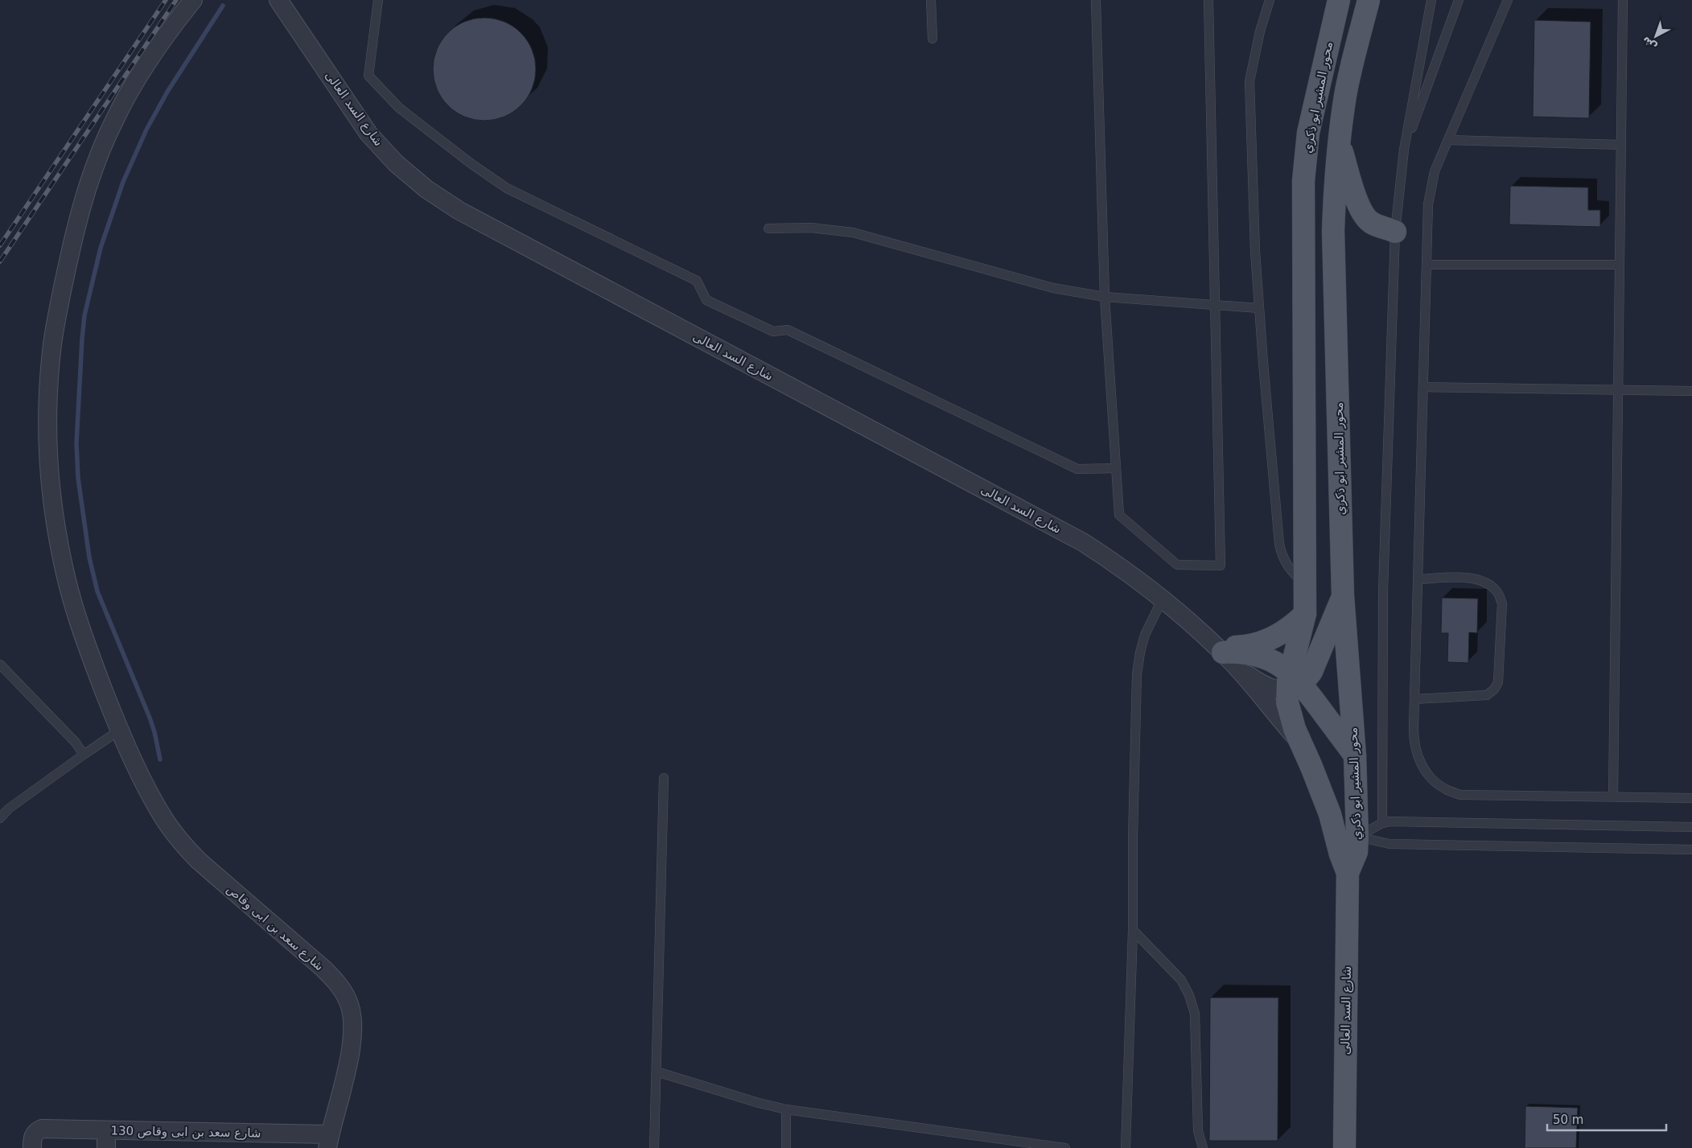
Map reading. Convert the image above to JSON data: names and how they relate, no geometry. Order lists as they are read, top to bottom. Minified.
{"streets":{"main road":["محور المشير ابو ذكري","شارع السد العالى"],"street":["شارع سعد بن ابى وقاص","شارع سعد بن ابى وقاص 130"]},"crossings":[["محور المشير ابو ذكري","شارع السد العالى"],["شارع سعد بن ابى وقاص","شارع سعد بن ابى وقاص 130"]],"scale_bar":"50 m","north":"bottom left"}
